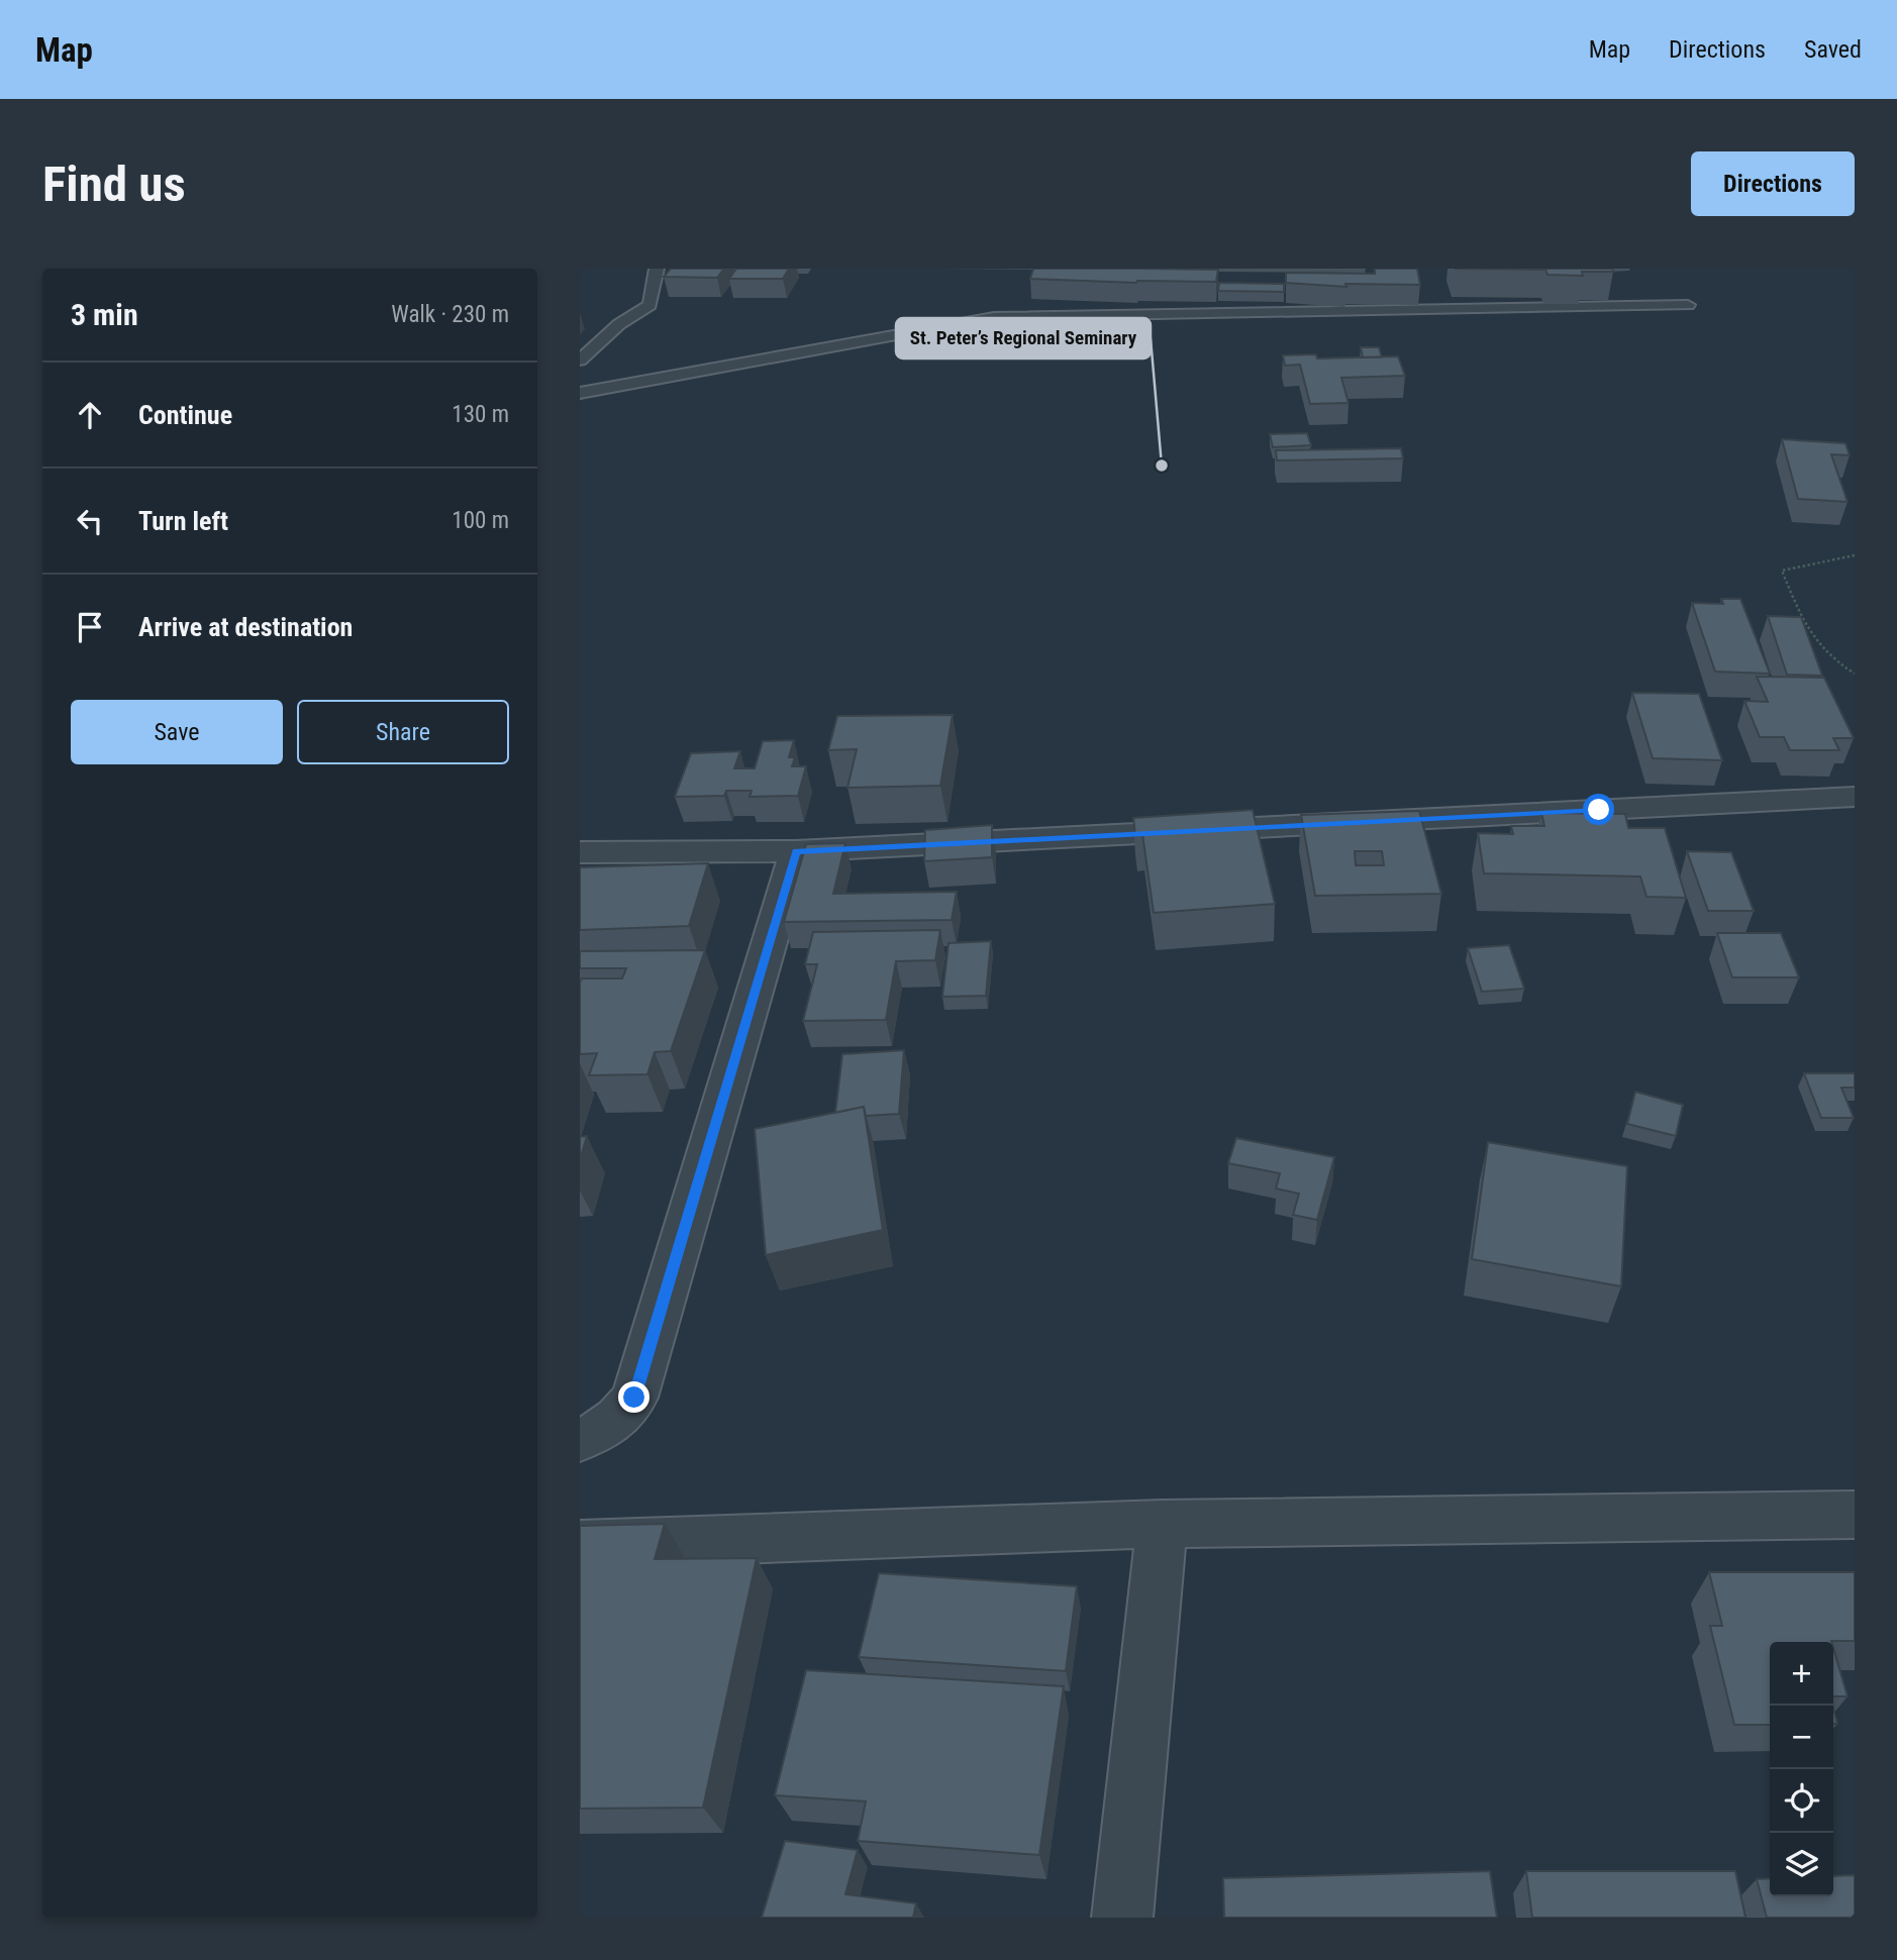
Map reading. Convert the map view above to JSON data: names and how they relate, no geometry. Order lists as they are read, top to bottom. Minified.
{"places":["St. Peter’s Regional Seminary"],"page":{"header":"Map","nav":["Map","Directions","Saved"],"buttons":["Directions",["Save","Share"]],"title":"Find us","heading":["3 min","Walk · 230 m"],"list":[["Continue","130 m"],["Turn left","100 m"],"Arrive at destination"],"map_buttons":["+","−"]}}
